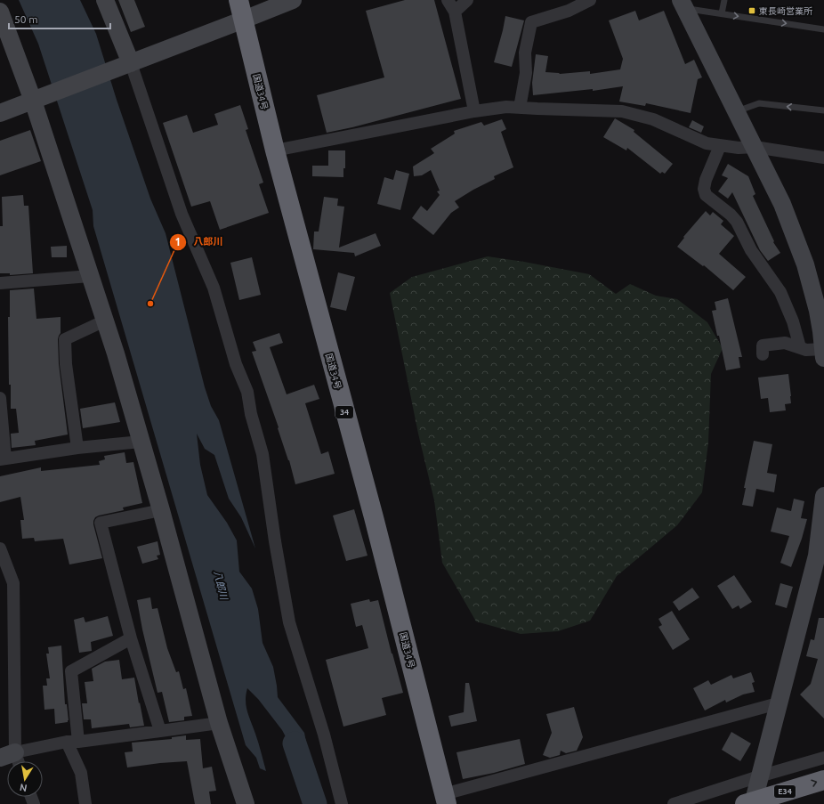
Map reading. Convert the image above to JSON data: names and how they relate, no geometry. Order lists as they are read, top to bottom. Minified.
{"streets":{"highway":["国道34号","34","E34"]},"water":["八郎川"],"places":{"transit":["東長崎営業所"],"other":["八郎川"]},"scale_bar":"50 m","north":"bottom"}
